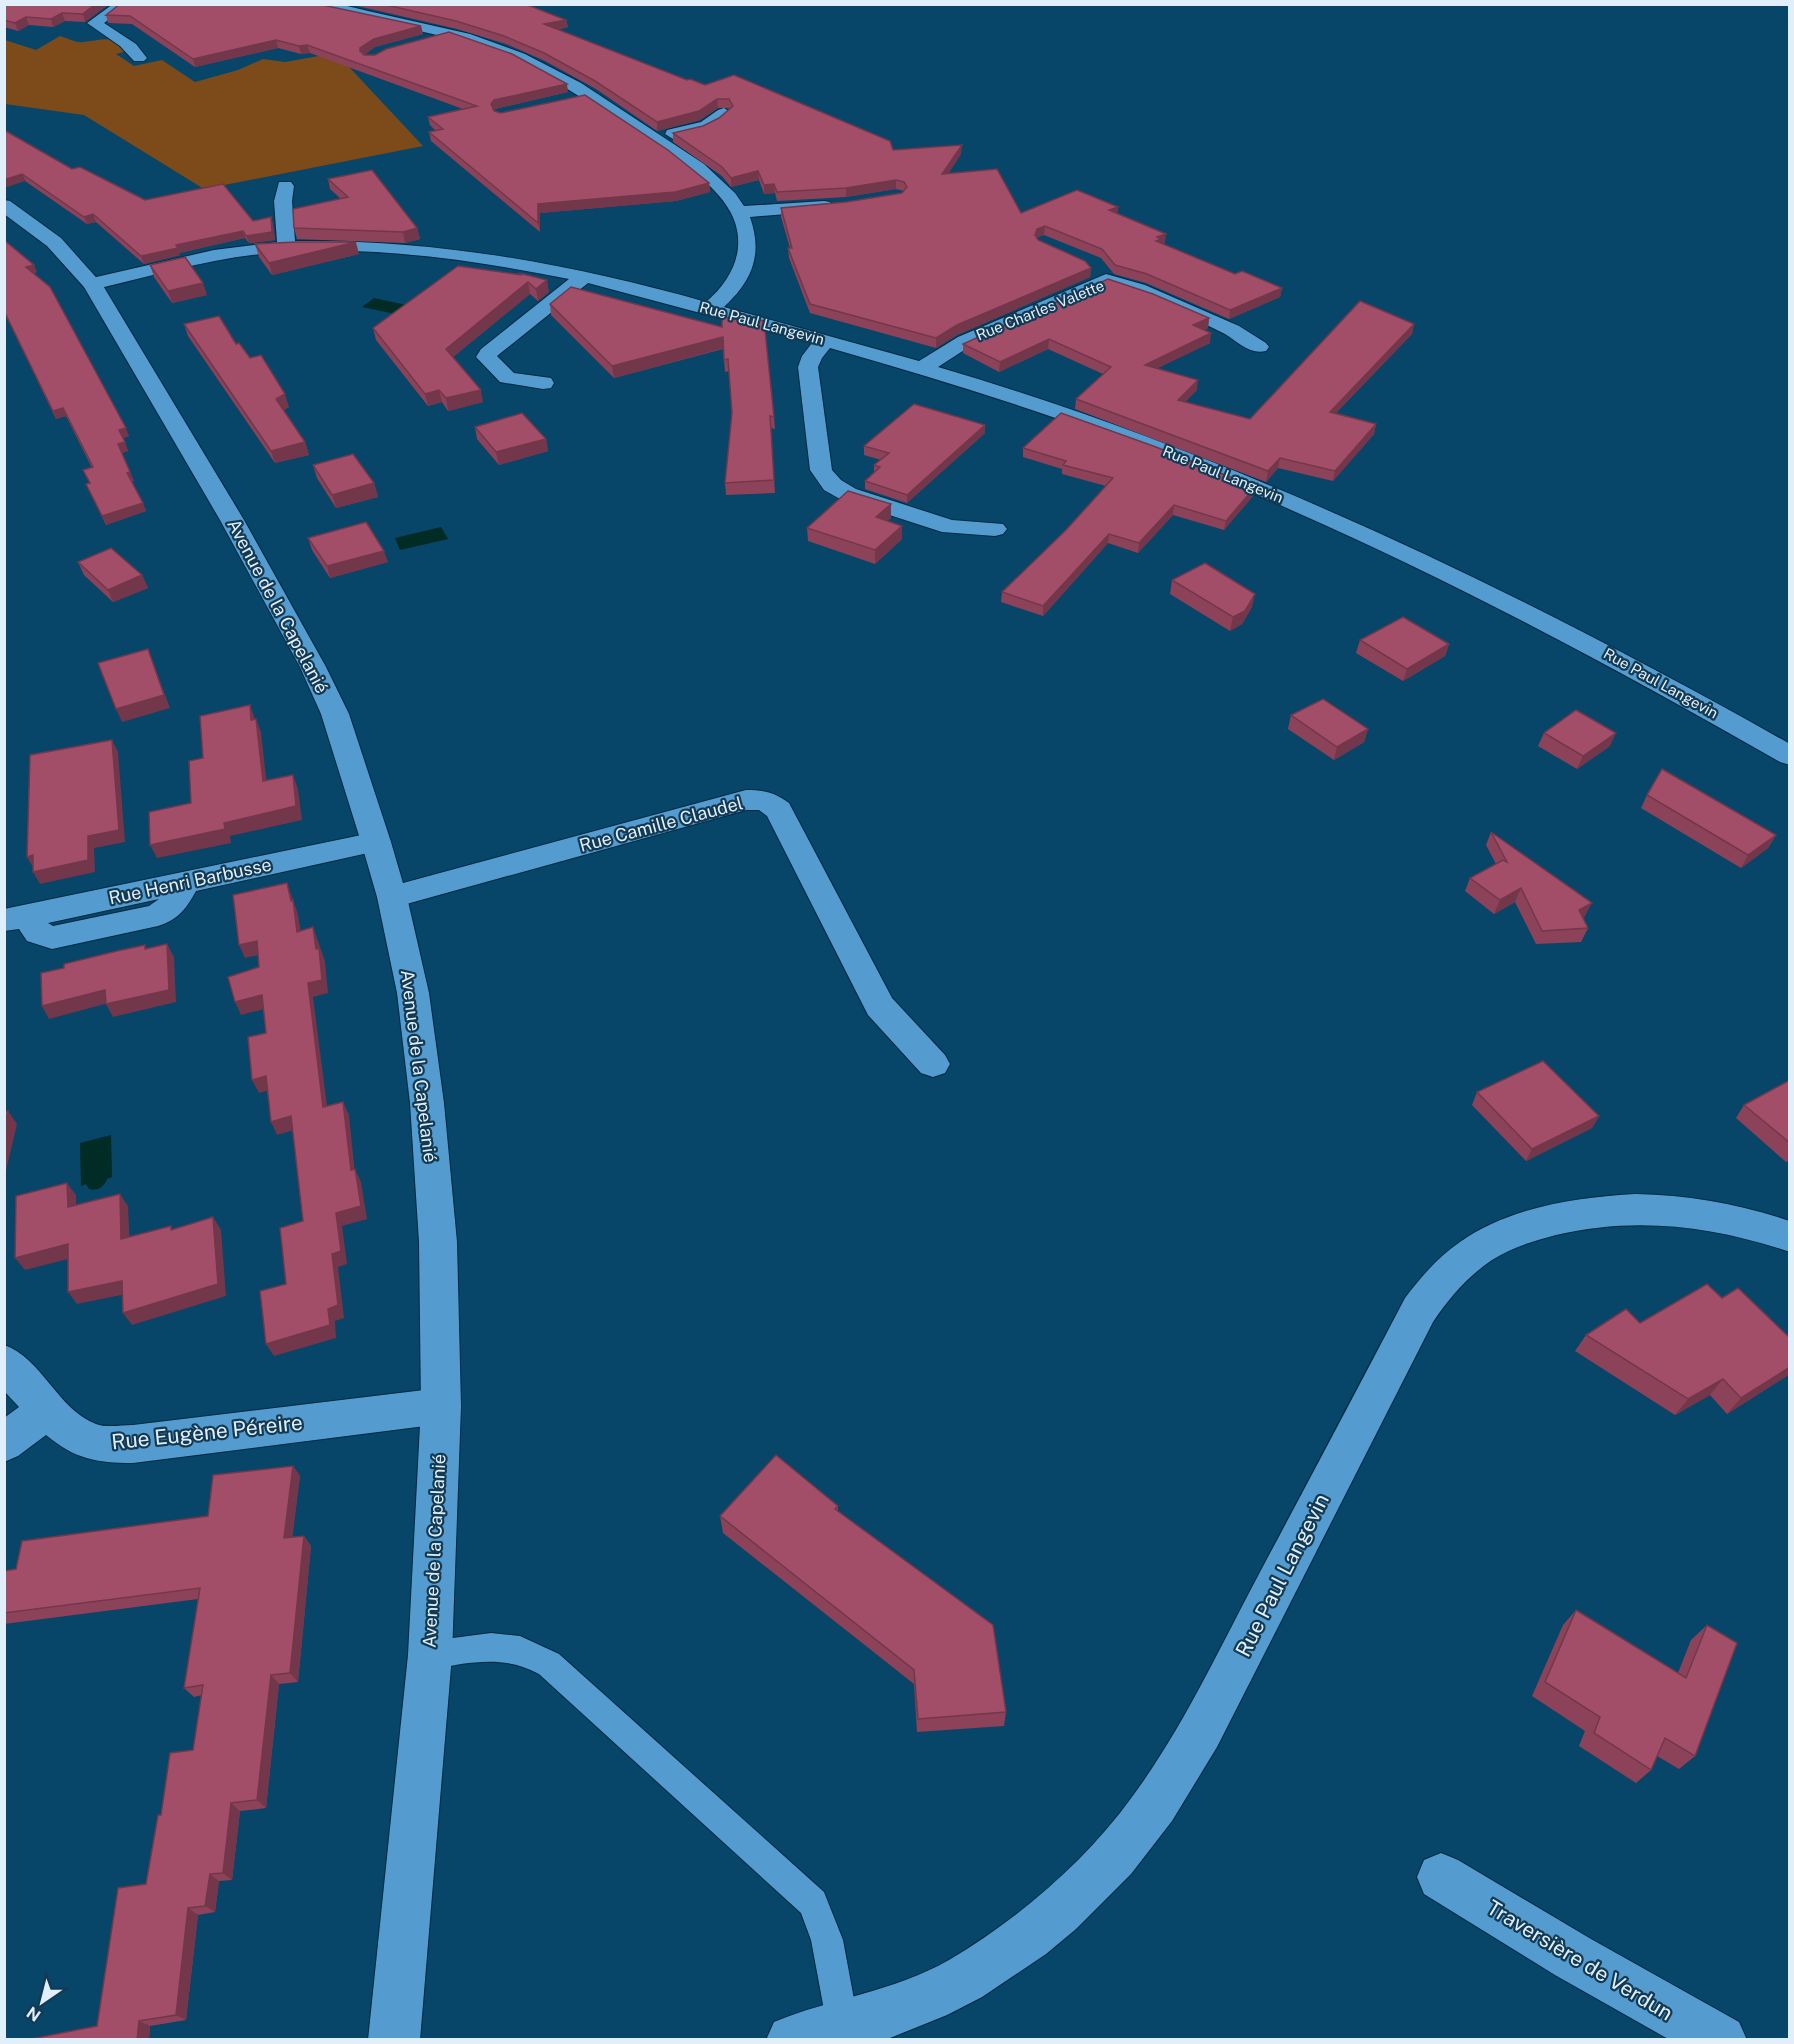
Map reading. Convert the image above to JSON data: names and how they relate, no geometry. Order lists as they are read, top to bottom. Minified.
{"streets":{"street":["Rue Charles Valette","Rue Paul Langevin","Avenue de la Capelanié","Rue Camille Claudel","Rue Henri Barbusse","Rue Eugène Péreire","Traversière de Verdun"]},"crossings":[["Rue Charles Valette","Rue Paul Langevin"],["Rue Paul Langevin","Avenue de la Capelanié"],["Avenue de la Capelanié","Rue Camille Claudel"],["Avenue de la Capelanié","Rue Henri Barbusse"],["Avenue de la Capelanié","Rue Eugène Péreire"]],"north":"bottom left"}
